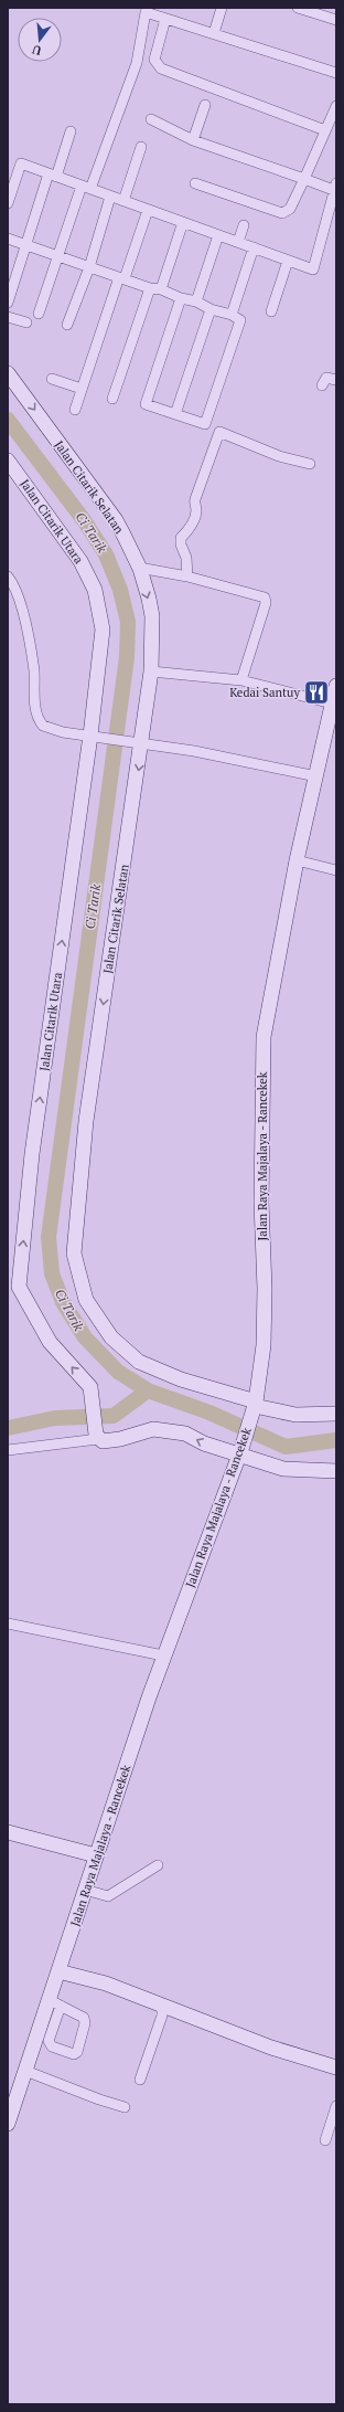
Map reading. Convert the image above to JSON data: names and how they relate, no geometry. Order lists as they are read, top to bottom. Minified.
{"streets":{"street":["Jalan Citarik Selatan","Jalan Citarik Utara","Jalan Raya Majalaya - Rancekek"]},"crossings":[["Jalan Citarik Selatan","Jalan Raya Majalaya - Rancekek"]],"one_way":["Jalan Citarik Selatan","Jalan Citarik Utara"],"water":["Ci Tarik"],"places":{"restaurant":["Kedai Santuy"]},"north":"bottom"}
